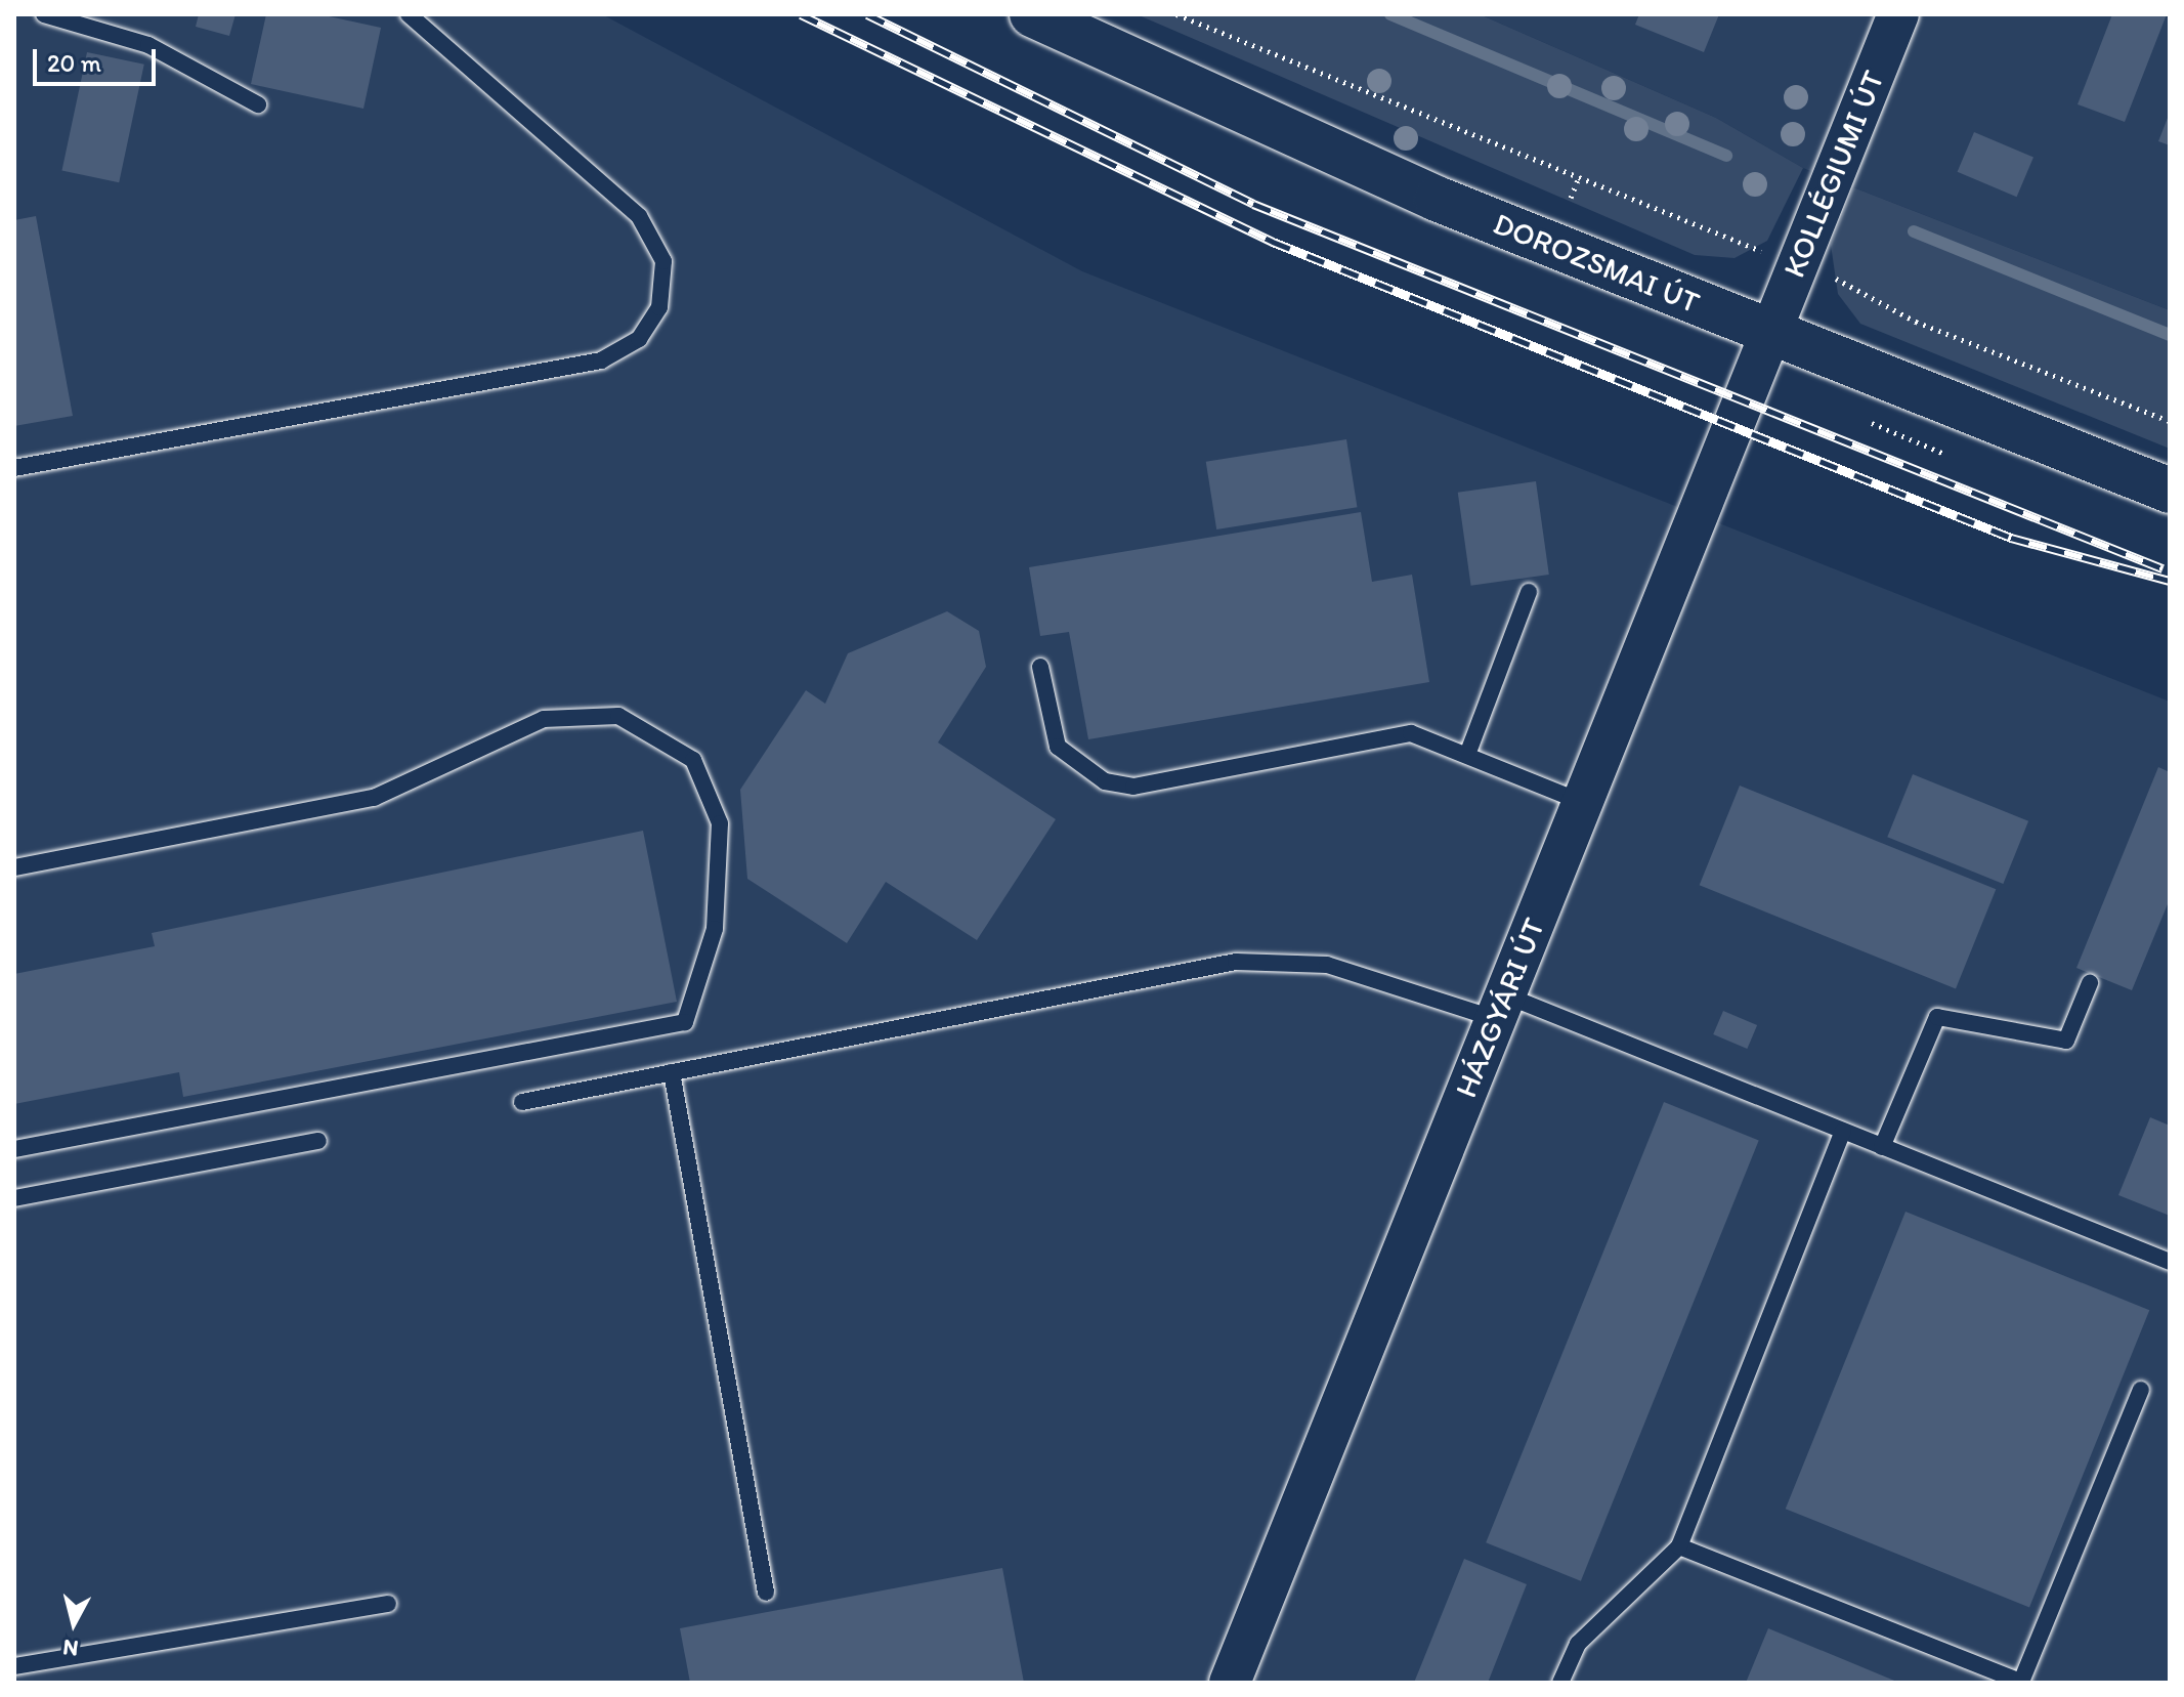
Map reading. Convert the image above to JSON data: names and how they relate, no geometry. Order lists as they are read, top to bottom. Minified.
{"streets":{"main road":["DOROZSMAI ÚT"],"street":["KOLLÉGIUMI ÚT","HÁZGYÁRI ÚT"]},"crossings":[["KOLLÉGIUMI ÚT","DOROZSMAI ÚT"],["KOLLÉGIUMI ÚT","HÁZGYÁRI ÚT"],["DOROZSMAI ÚT","HÁZGYÁRI ÚT"]],"scale_bar":"20 m","north":"bottom"}
